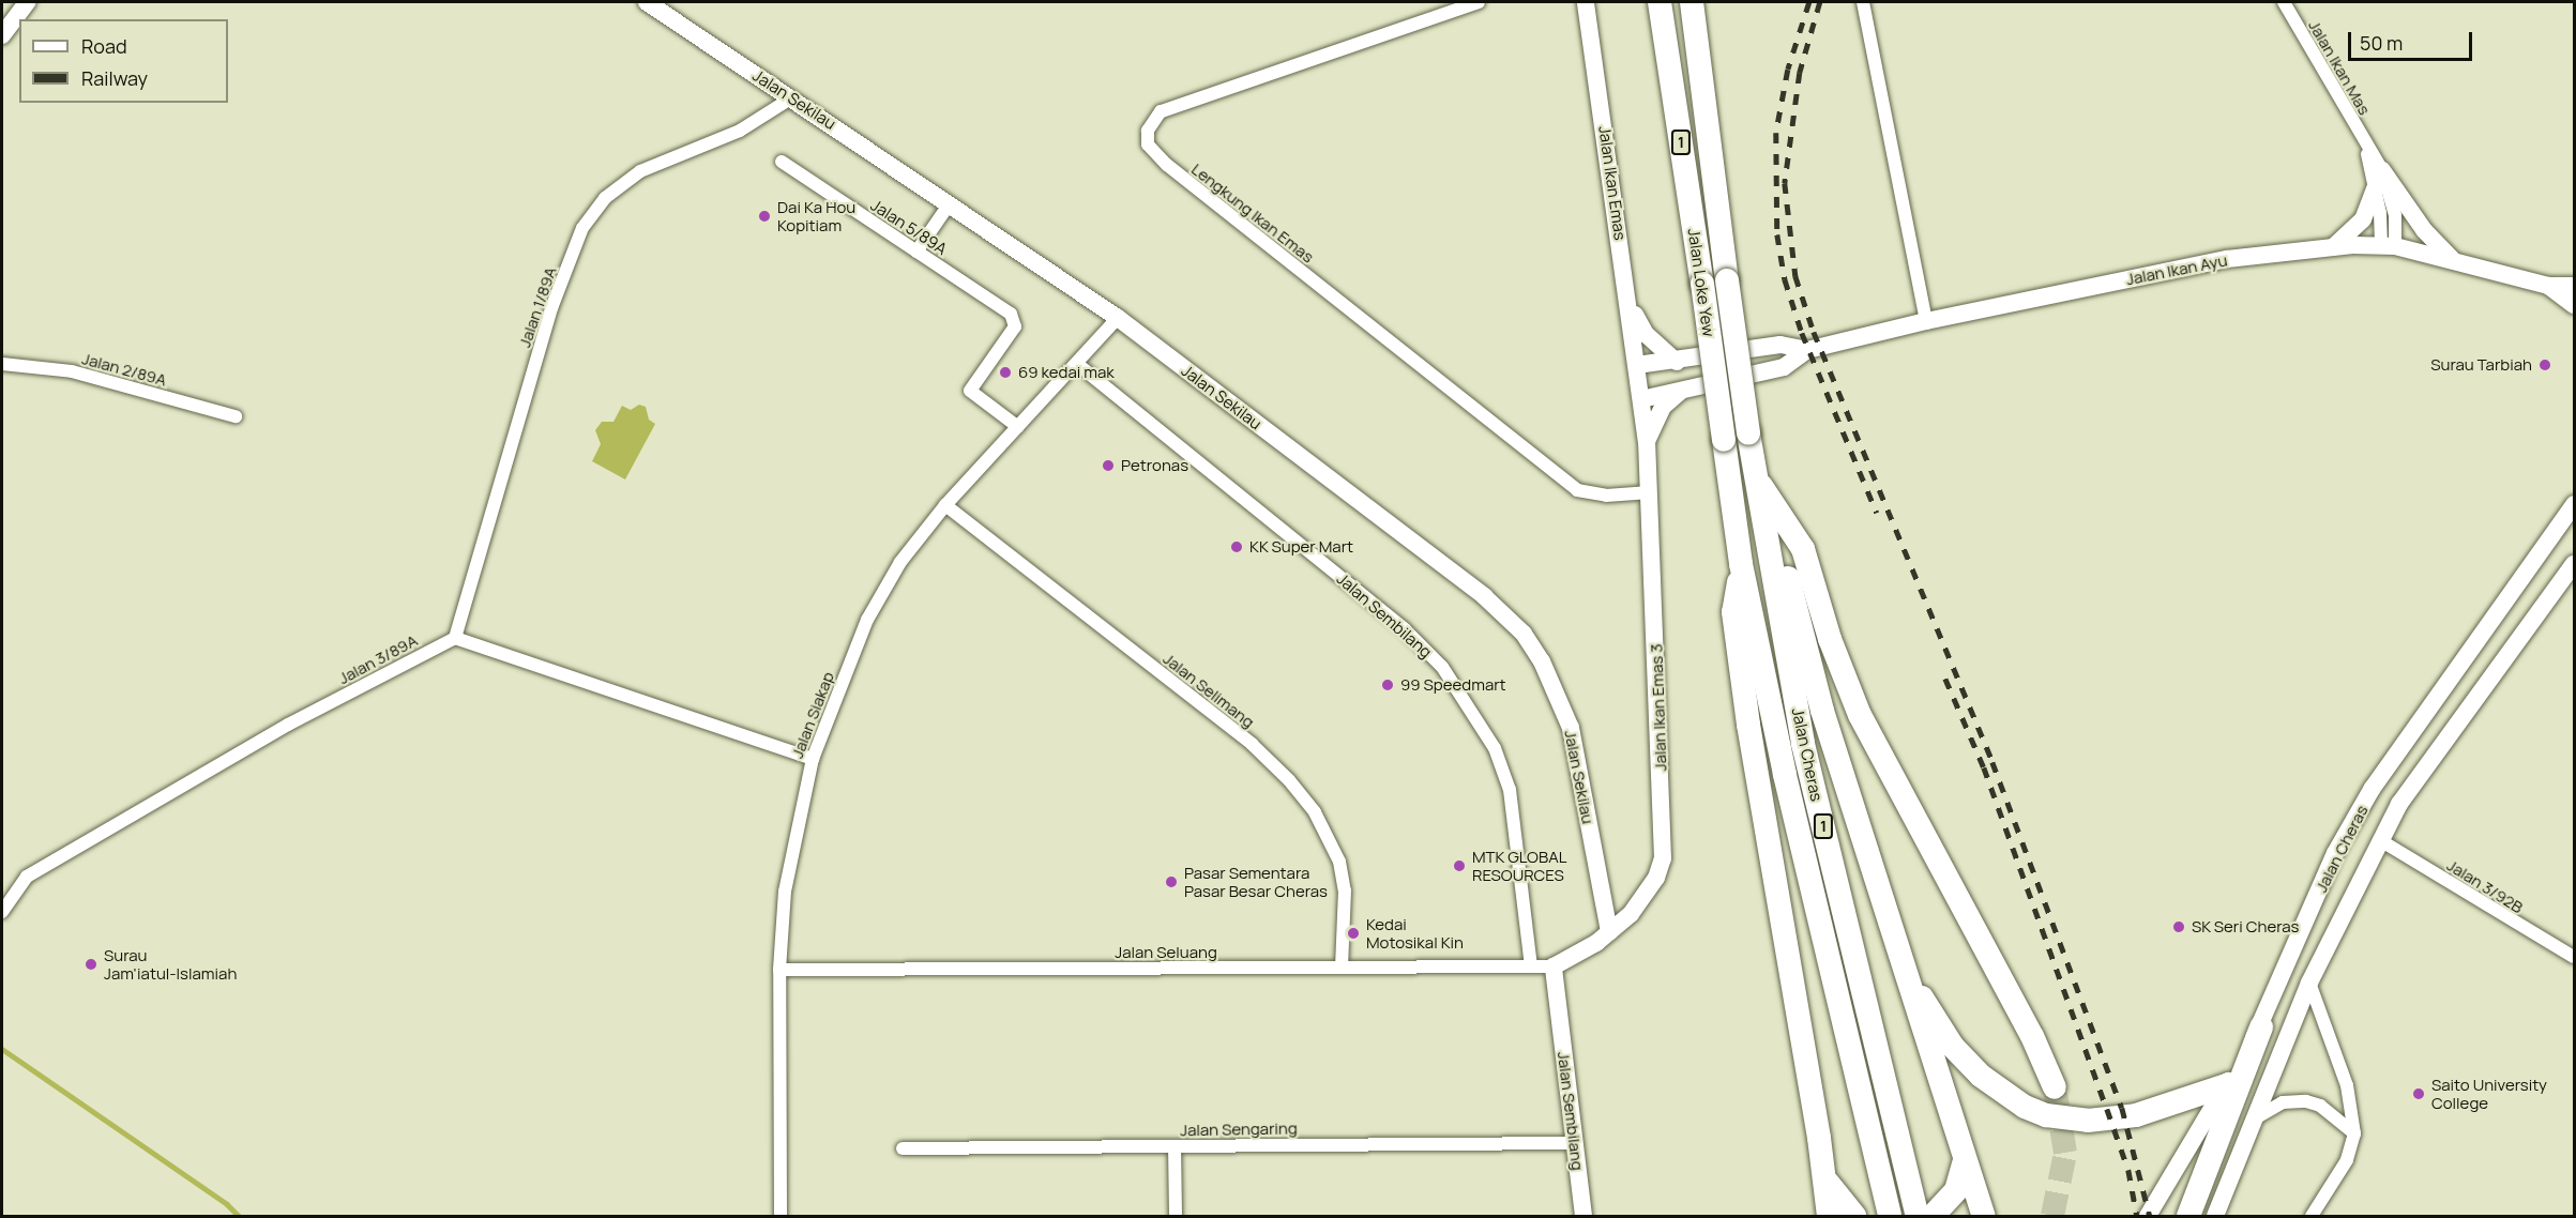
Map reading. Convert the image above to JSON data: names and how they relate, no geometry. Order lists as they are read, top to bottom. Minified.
{"streets":{"highway":["1","Jalan Loke Yew","Jalan Cheras"],"street":["Jalan Ikan Mas","Jalan Sekilau","Jalan Ikan Emas","Lengkung Ikan Emas","Jalan 5/89A","Jalan Ikan Ayu","Jalan 1/89A","Jalan 2/89A","Jalan Sembilang","Jalan 3/89A","Jalan Selimang","Jalan Ikan Emas 3","Jalan Siakap","Jalan 3/92B","Jalan Seluang","Jalan Sengaring"]},"crossings":[["Jalan Ikan Mas","Jalan Ikan Ayu"],["Jalan Sekilau","Jalan 1/89A"],["Jalan Sekilau","Jalan Ikan Emas 3"],["Jalan Sekilau","Jalan Siakap"],["Jalan Ikan Emas","Jalan Ikan Ayu"],["Jalan Ikan Emas","Jalan Ikan Emas 3"],["Lengkung Ikan Emas","Jalan Ikan Emas 3"],["Jalan 5/89A","Jalan Siakap"],["Jalan Ikan Ayu","Jalan Ikan Emas 3"],["Jalan Loke Yew","Jalan Cheras"],["Jalan 1/89A","Jalan 3/89A"],["Jalan Sembilang","Jalan Ikan Emas 3"],["Jalan Sembilang","Jalan Siakap"],["Jalan Sembilang","Jalan Seluang"],["Jalan Sembilang","Jalan Sengaring"],["Jalan Selimang","Jalan Siakap"],["Jalan Selimang","Jalan Seluang"],["Jalan Ikan Emas 3","Jalan Seluang"],["Jalan Siakap","Jalan Seluang"],["Jalan Cheras","Jalan 3/92B"]],"places":["Dai Ka Hou Kopitiam","Surau Tarbiah","69 kedai mak","Petronas","KK Super Mart","99 Speedmart","MTK GLOBAL RESOURCES","Pasar Sementara Pasar Besar Cheras","SK Seri Cheras","Kedai Motosikal Kin","Surau Jam'iatul-Islamiah","Saito University College"],"legend":["Road","Railway"],"scale_bar":"50 m"}
